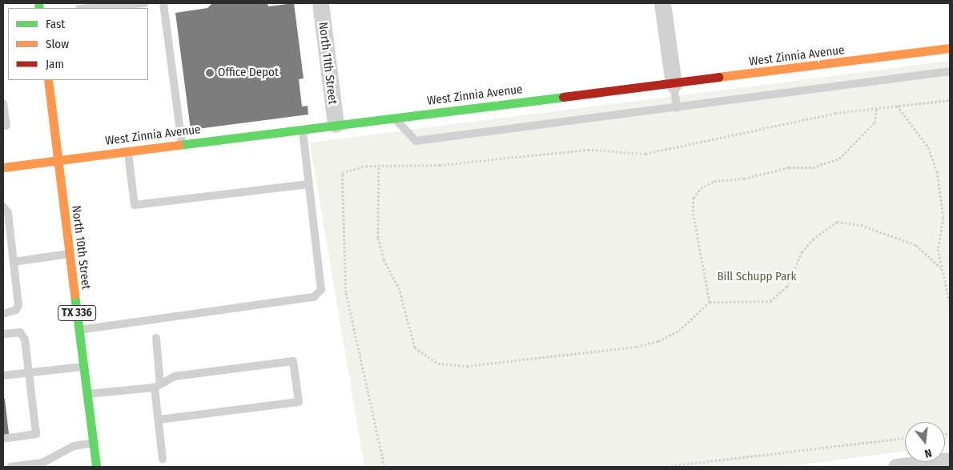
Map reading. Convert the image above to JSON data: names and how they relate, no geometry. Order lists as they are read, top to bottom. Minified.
{"streets":{"street":["West Zinnia Avenue","North 11th Street","North 10th Street","TX 336"]},"crossings":[["West Zinnia Avenue","North 11th Street"],["West Zinnia Avenue","North 10th Street"]],"parks":["Bill Schupp Park"],"places":["Office Depot"],"legend":["Fast","Slow","Jam"],"north":"bottom"}
